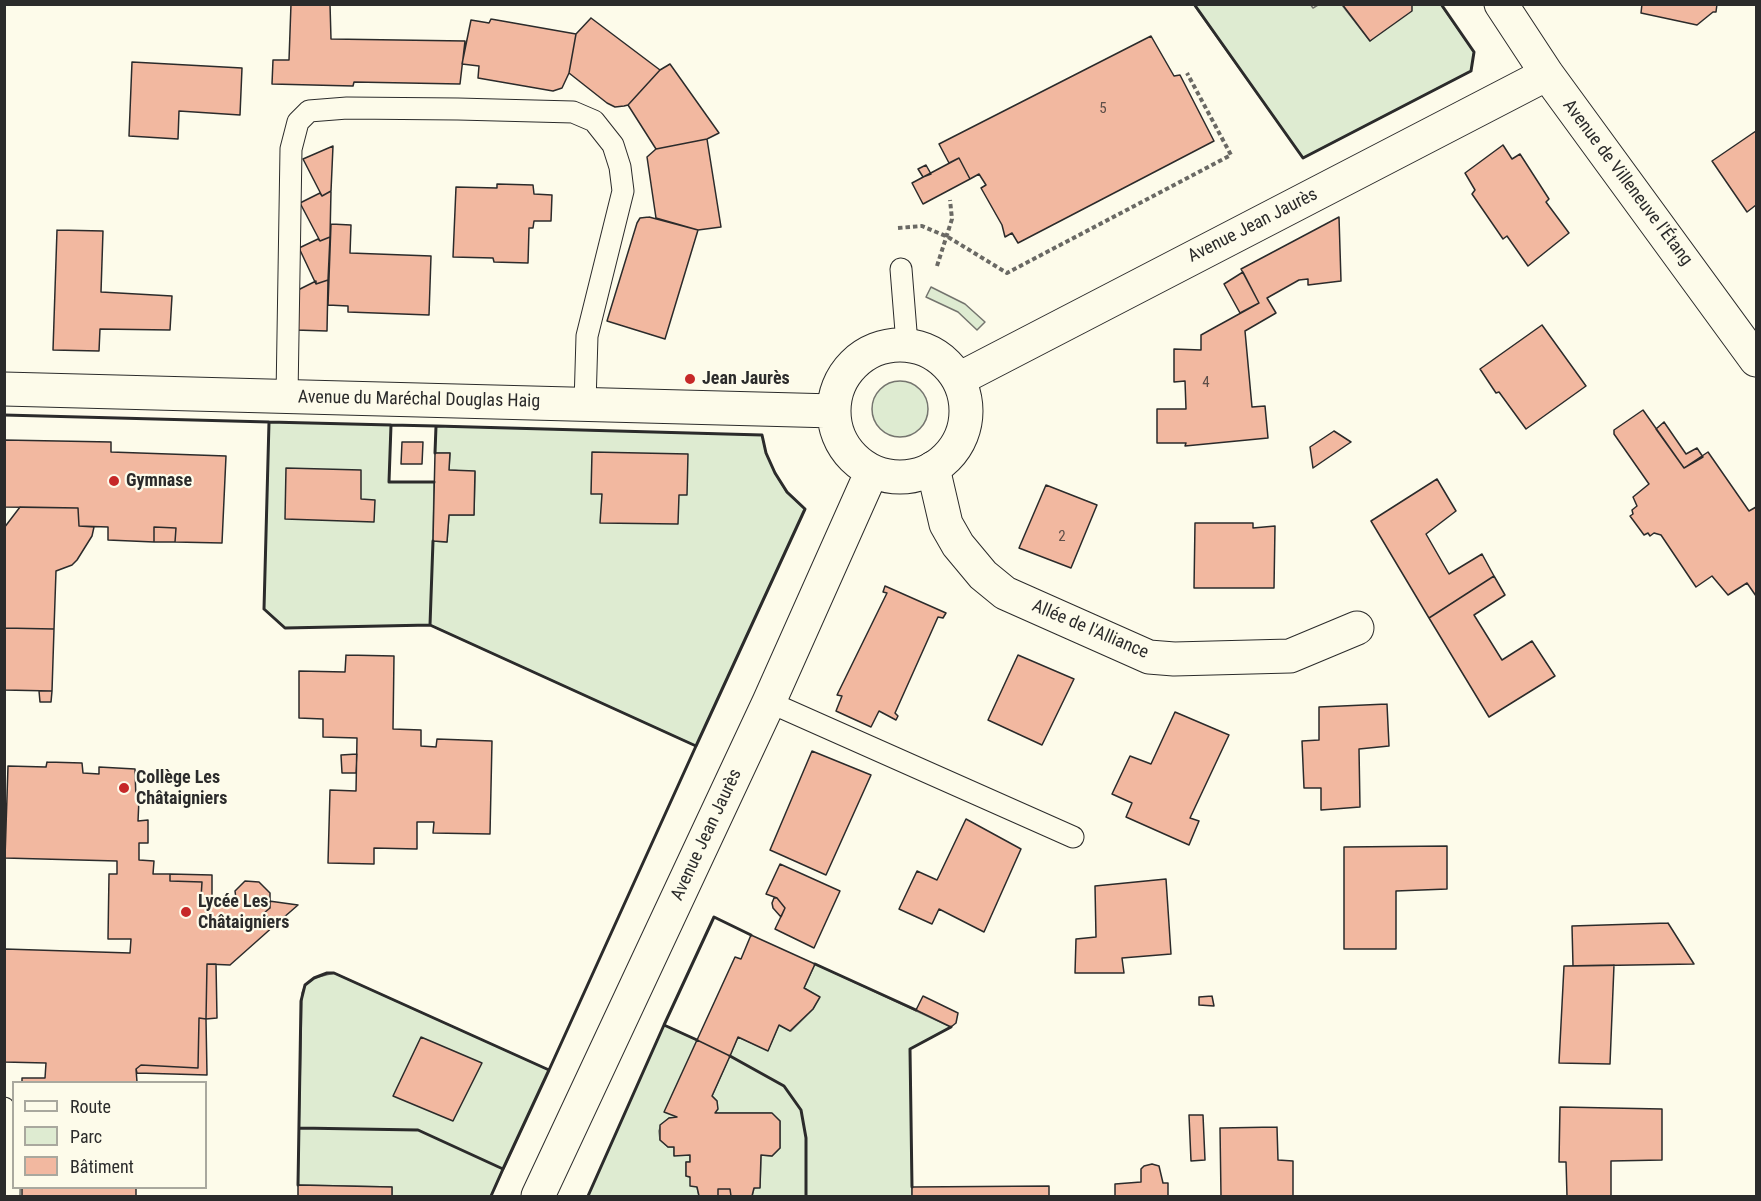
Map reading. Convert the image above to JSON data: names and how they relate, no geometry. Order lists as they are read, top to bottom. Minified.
{"streets":{"street":["Avenue de Villeneuve l'Étang","Avenue Jean Jaurès","Avenue du Maréchal Douglas Haig","Allée de l'Alliance"]},"crossings":[["Avenue de Villeneuve l'Étang","Avenue Jean Jaurès"],["Avenue Jean Jaurès","Avenue du Maréchal Douglas Haig"],["Avenue Jean Jaurès","Allée de l'Alliance"],["Avenue du Maréchal Douglas Haig","Allée de l'Alliance"]],"places":["Jean Jaurès","Gymnase","Collège Les Châtaigniers","Lycée Les Châtaigniers"],"house_numbers":["5","4","2"],"legend":["Route","Parc","Bâtiment"]}
